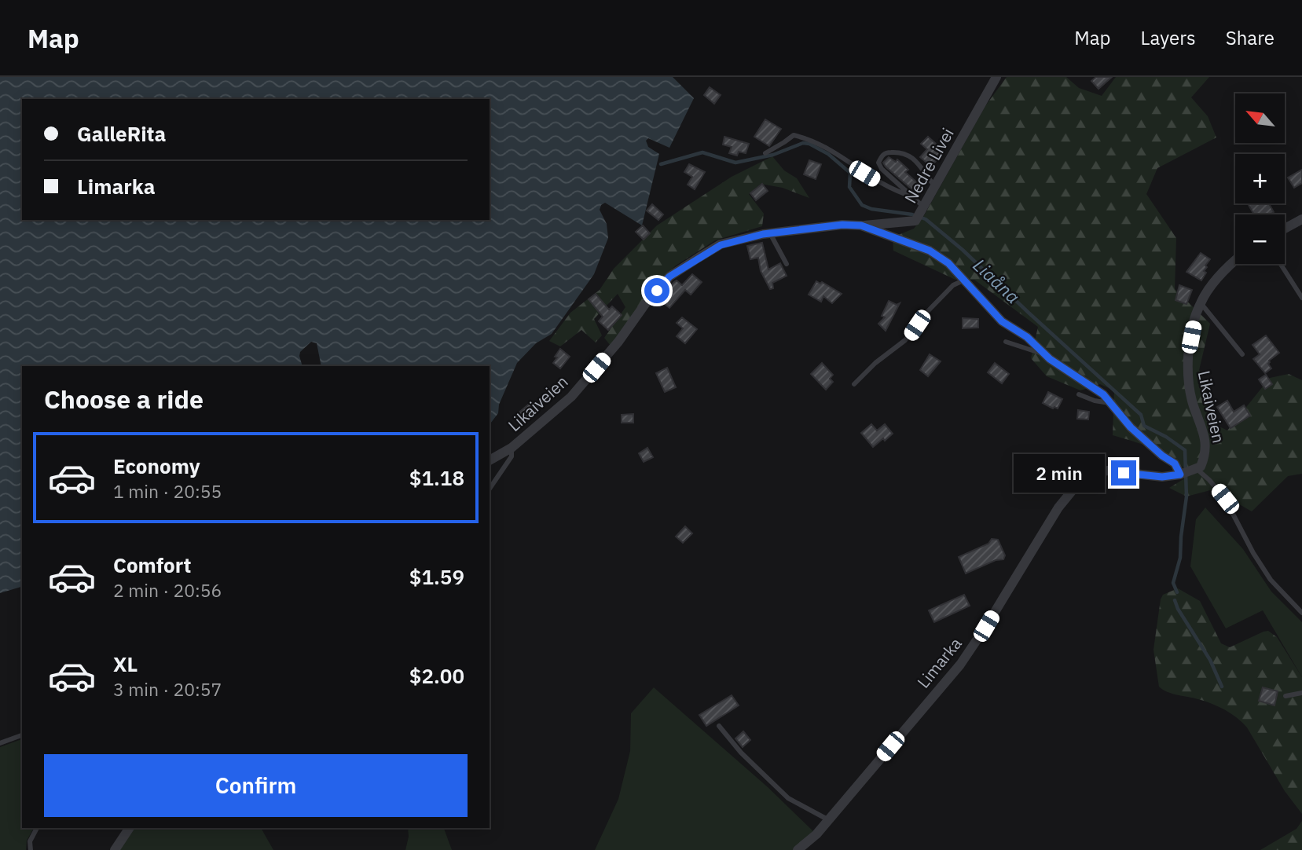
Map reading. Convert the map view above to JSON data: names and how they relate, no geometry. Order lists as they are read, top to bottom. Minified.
{"streets":{"street":["Nedre Livei","Likaiveien","Limarka"]},"crossings":[["Nedre Livei","Likaiveien"],["Likaiveien","Limarka"]],"water":["Liaåna"],"north":"top left","page":{"header":"Map","nav":["Map","Layers","Share"],"map_buttons":["+","−"],"banner":["GalleRita","Limarka"],"heading":"Choose a ride","list":[{"name":"Economy","note":"1 min · 20:55","value":"$1.18"},{"name":"Comfort","note":"2 min · 20:56","value":"$1.59"},{"name":"XL","note":"3 min · 20:57","value":"$2.00"}],"bubble":"2 min","buttons":"Confirm"}}
